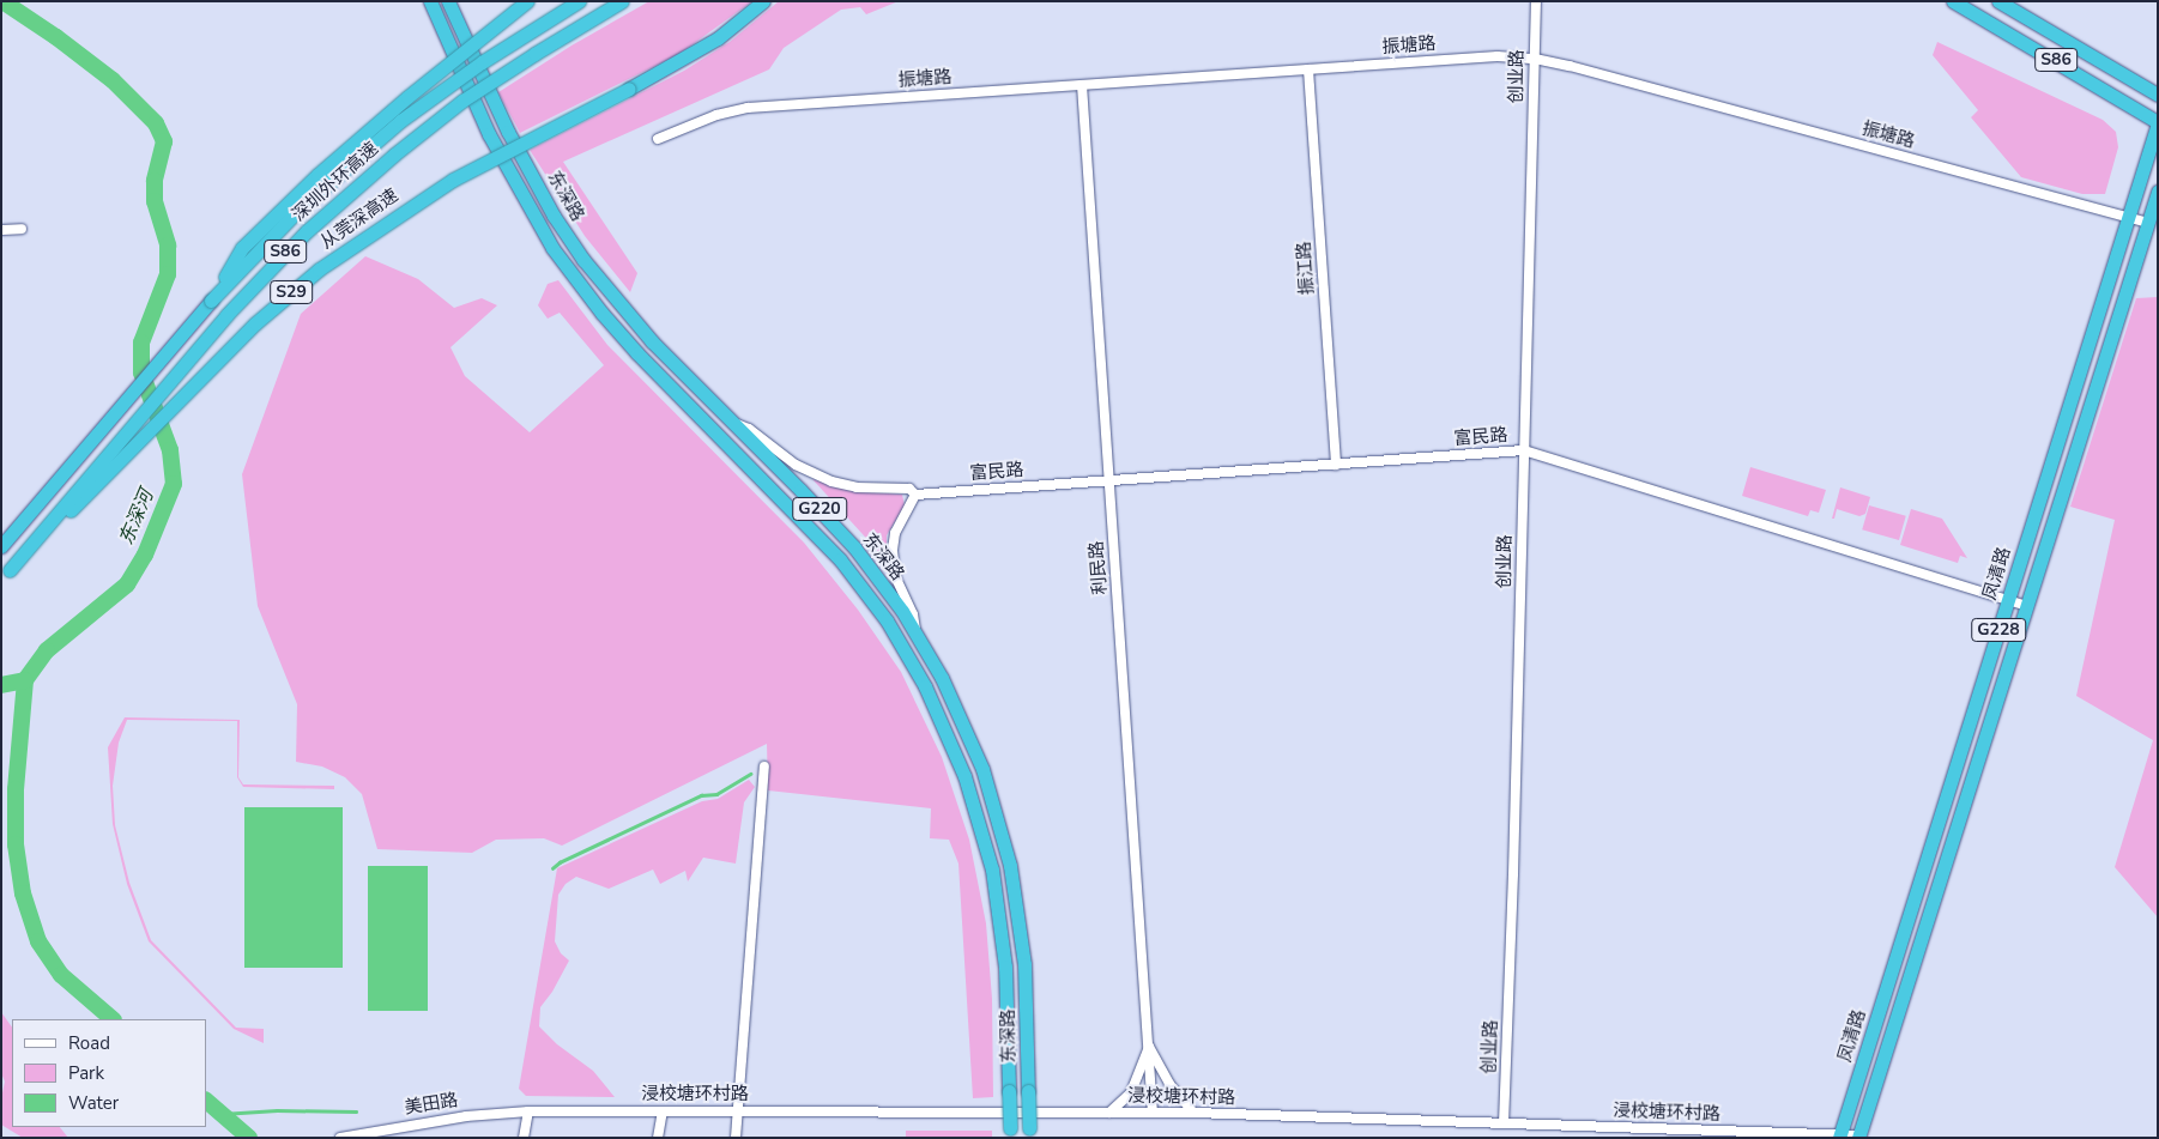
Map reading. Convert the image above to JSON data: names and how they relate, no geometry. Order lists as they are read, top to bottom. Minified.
{"streets":{"highway":["S86","深圳外环高速","东深路","从莞深高速","S29","G220","凤清路","G228"],"street":["振塘路","创业路","振江路","富民路","利民路","浸校塘环村路","美田路"]},"crossings":[["振塘路","创业路"],["振塘路","振江路"],["振塘路","利民路"],["振塘路","凤清路"],["S86","凤清路"],["创业路","富民路"],["创业路","浸校塘环村路"],["深圳外环高速","从莞深高速"],["东深路","富民路"],["振江路","富民路"],["富民路","利民路"],["富民路","凤清路"],["利民路","浸校塘环村路"],["凤清路","浸校塘环村路"],["浸校塘环村路","美田路"]],"water":["东深河"],"legend":["Road","Park","Water"]}
